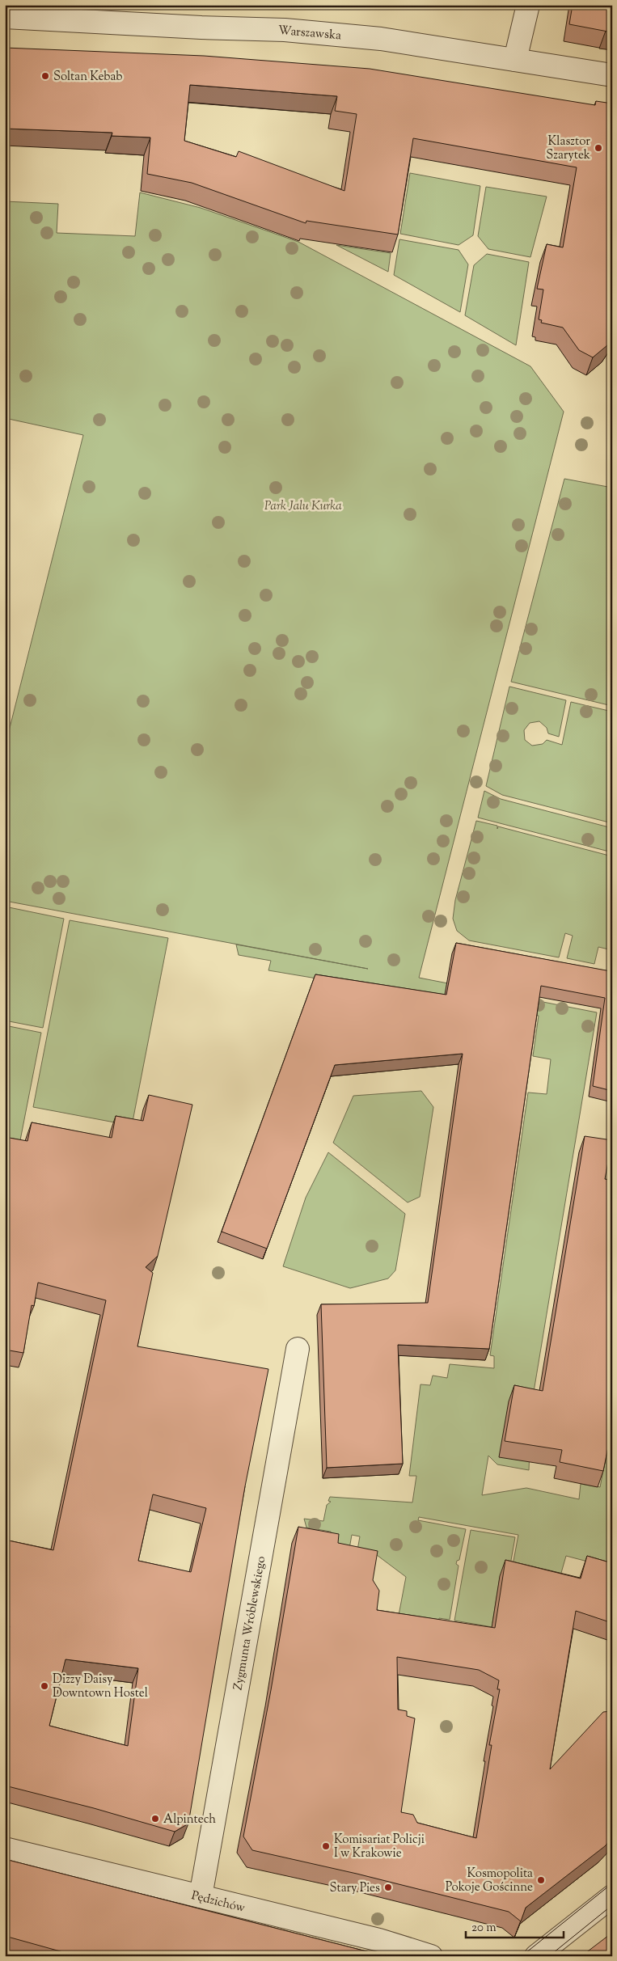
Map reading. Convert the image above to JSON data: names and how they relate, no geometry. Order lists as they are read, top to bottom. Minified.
{"streets":{"street":["Warszawska","Zygmunta Wróblewskiego","Pędzichów"]},"crossings":[["Zygmunta Wróblewskiego","Pędzichów"]],"parks":["Park Jalu Kurka"],"places":["Soltan Kebab","Klasztor Szarytek","Dizzy Daisy Downtown Hostel","Alpintech","Komisariat Policji I w Krakowie","Kosmopolita Pokoje Gościnne","Stary Pies"],"scale_bar":"20 m"}
